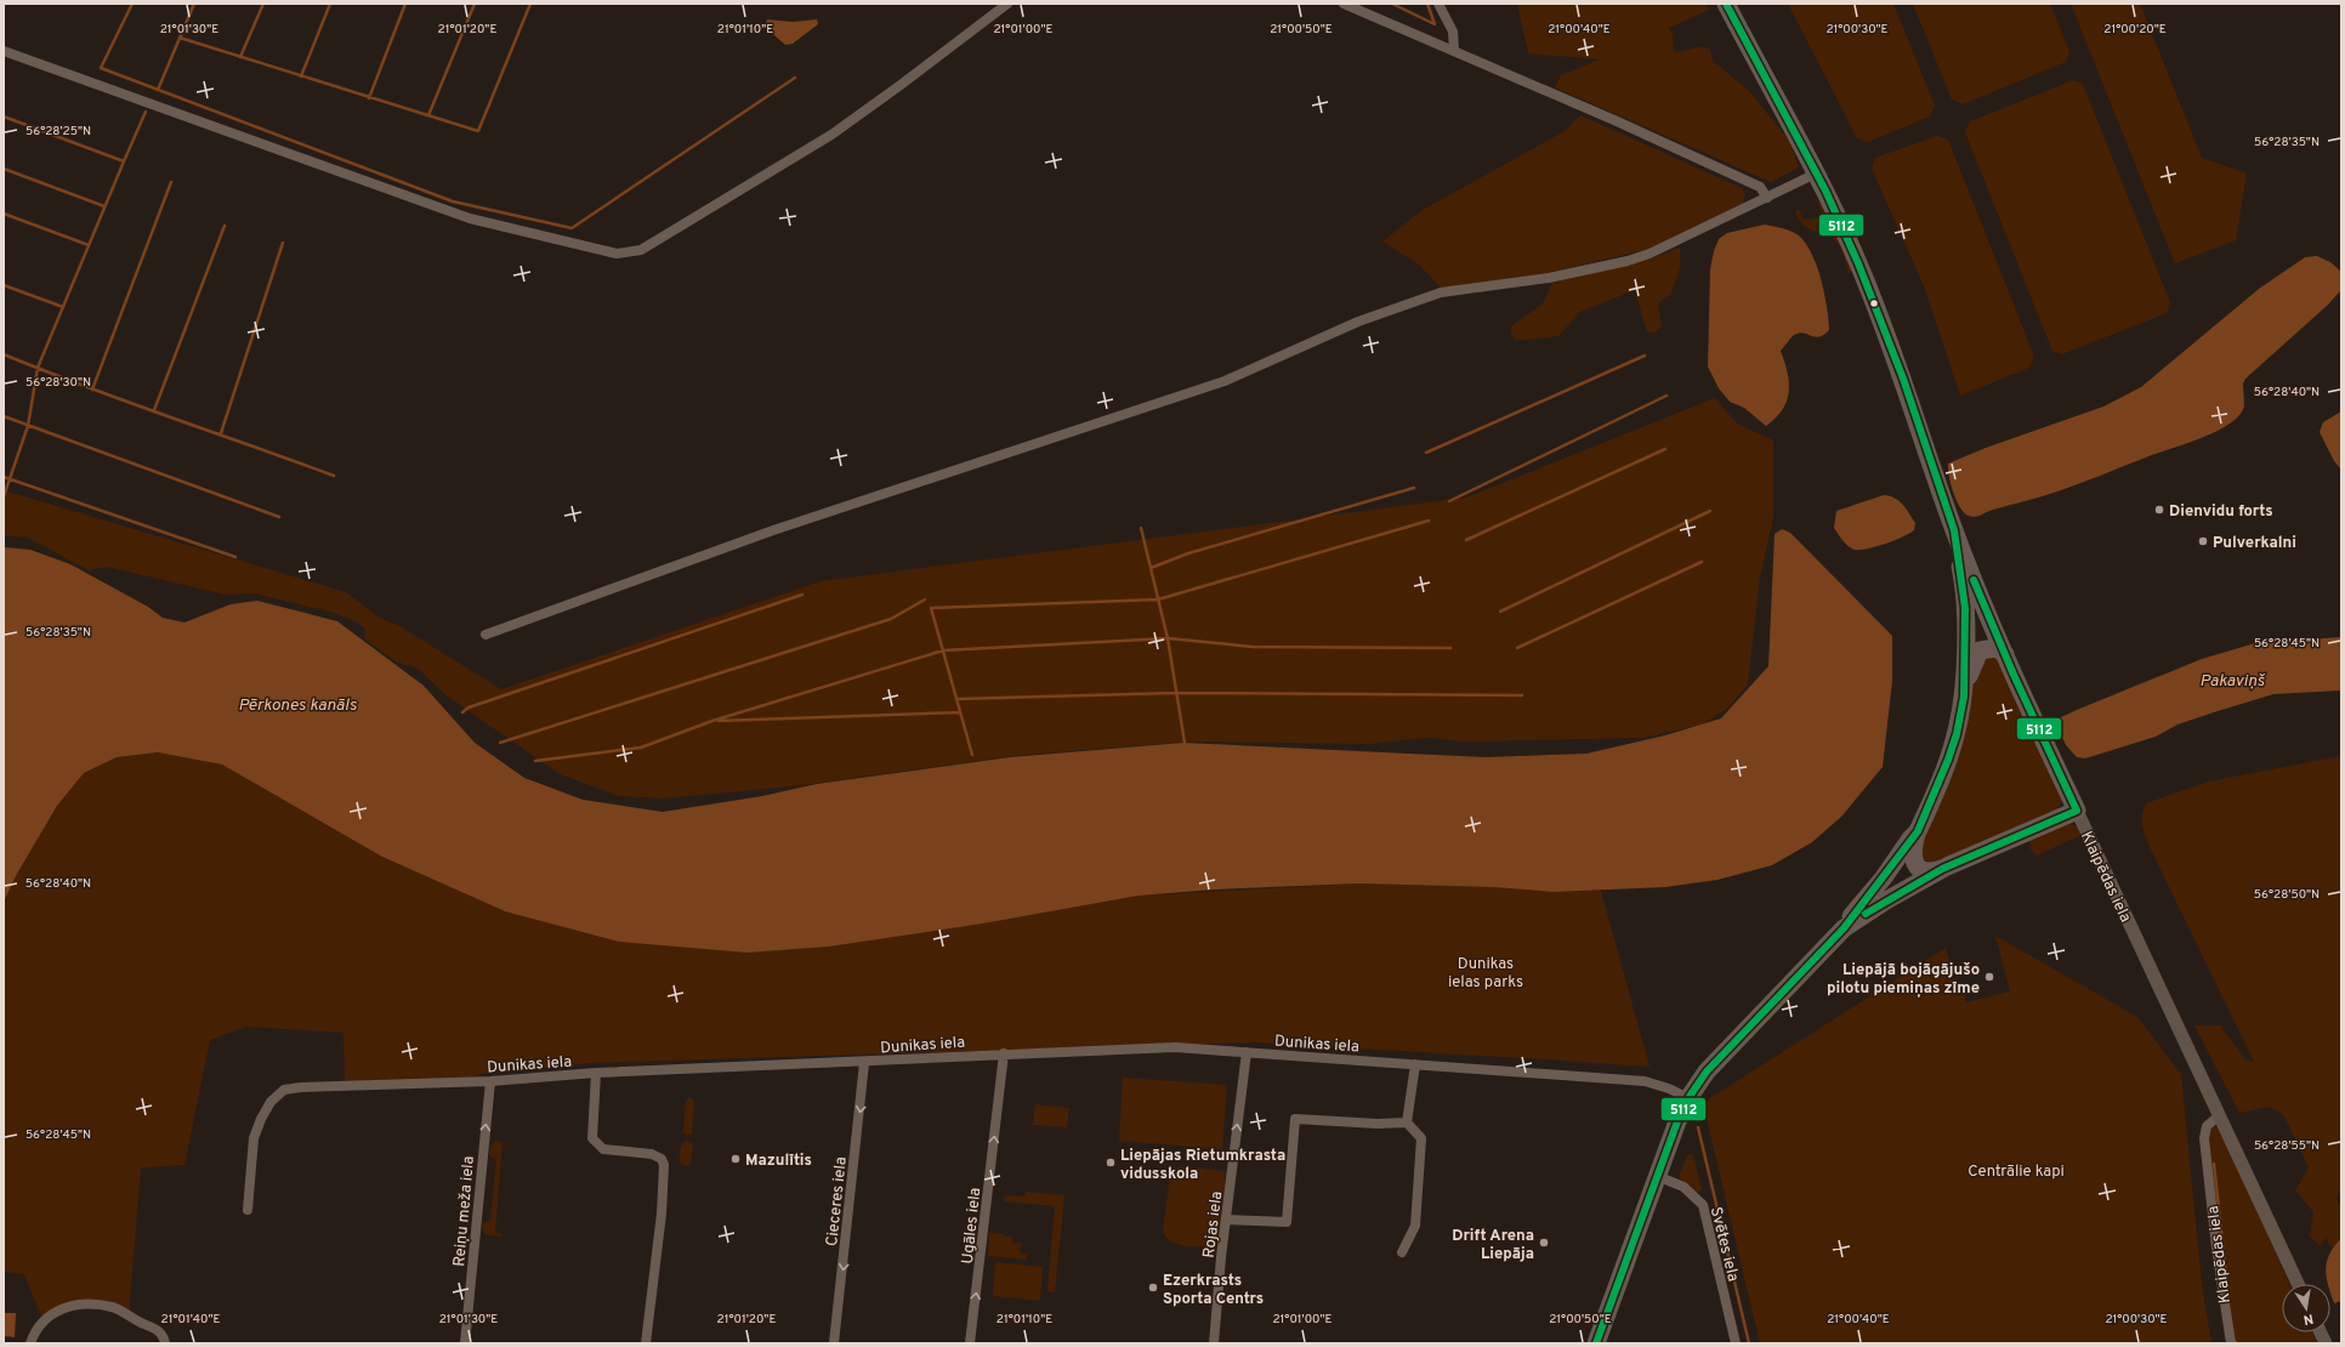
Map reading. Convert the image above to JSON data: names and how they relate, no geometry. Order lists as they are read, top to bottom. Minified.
{"streets":{"highway":["Klaipēdas iela"],"street":["Dunikas iela","Cieceres iela","Reiņu meža iela","Rojas iela","Ugāles iela","Svētes iela"]},"crossings":[["Dunikas iela","Cieceres iela"],["Dunikas iela","Reiņu meža iela"],["Dunikas iela","Rojas iela"],["Dunikas iela","Ugāles iela"]],"one_way":["Cieceres iela","Reiņu meža iela","Rojas iela","Ugāles iela"],"water":["Pakaviņš","Pērkones kanāls"],"parks":["Dunikas ielas parks","Centrālie kapi"],"places":["Dienvidu forts","Pulverkalni","Liepājā bojāgājušo pilotu piemiņas zīme","Mazulītis","Liepājas Rietumkrasta vidusskola","Drift Arena Liepāja","Ezerkrasts Sporta Centrs"],"lines":["transit line 5112"],"north":"bottom","coordinates":["21°01'30\"E","21°01'20\"E","21°01'10\"E","21°01'00\"E","21°00'50\"E","21°00'40\"E","21°00'30\"E","21°00'20\"E","56°28'25\"N","56°28'35\"N","56°28'30\"N","56°28'40\"N","56°28'45\"N","56°28'50\"N","56°28'55\"N","21°01'40\"E"]}
